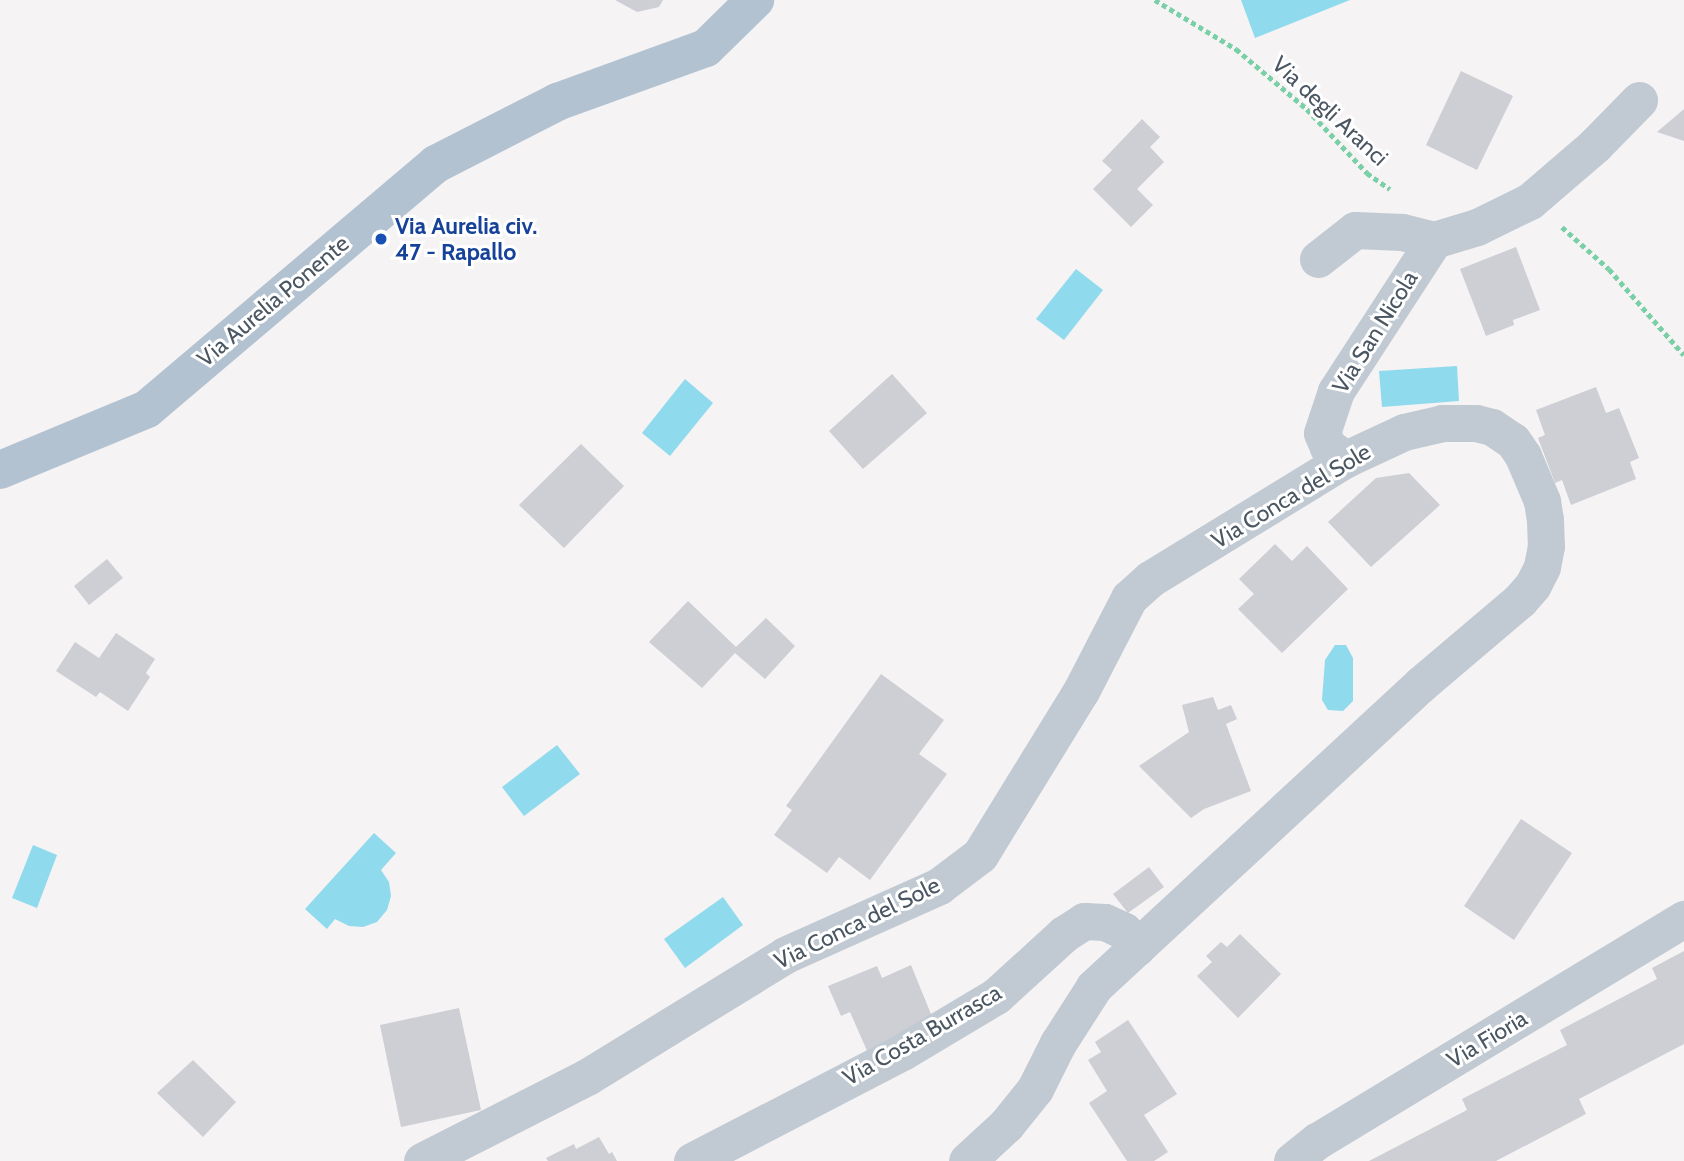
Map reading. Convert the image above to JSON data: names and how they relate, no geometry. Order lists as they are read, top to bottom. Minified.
{"streets":{"main road":["Via Aurelia Ponente"],"street":["Via San Nicola","Via Conca del Sole","Via Costa Burrasca","Via Fioria"],"path":["Via degli Aranci"]},"crossings":[["Via San Nicola","Via Conca del Sole"],["Via Conca del Sole","Via Costa Burrasca"]],"places":["Via Aurelia civ. 47 - Rapallo"]}
